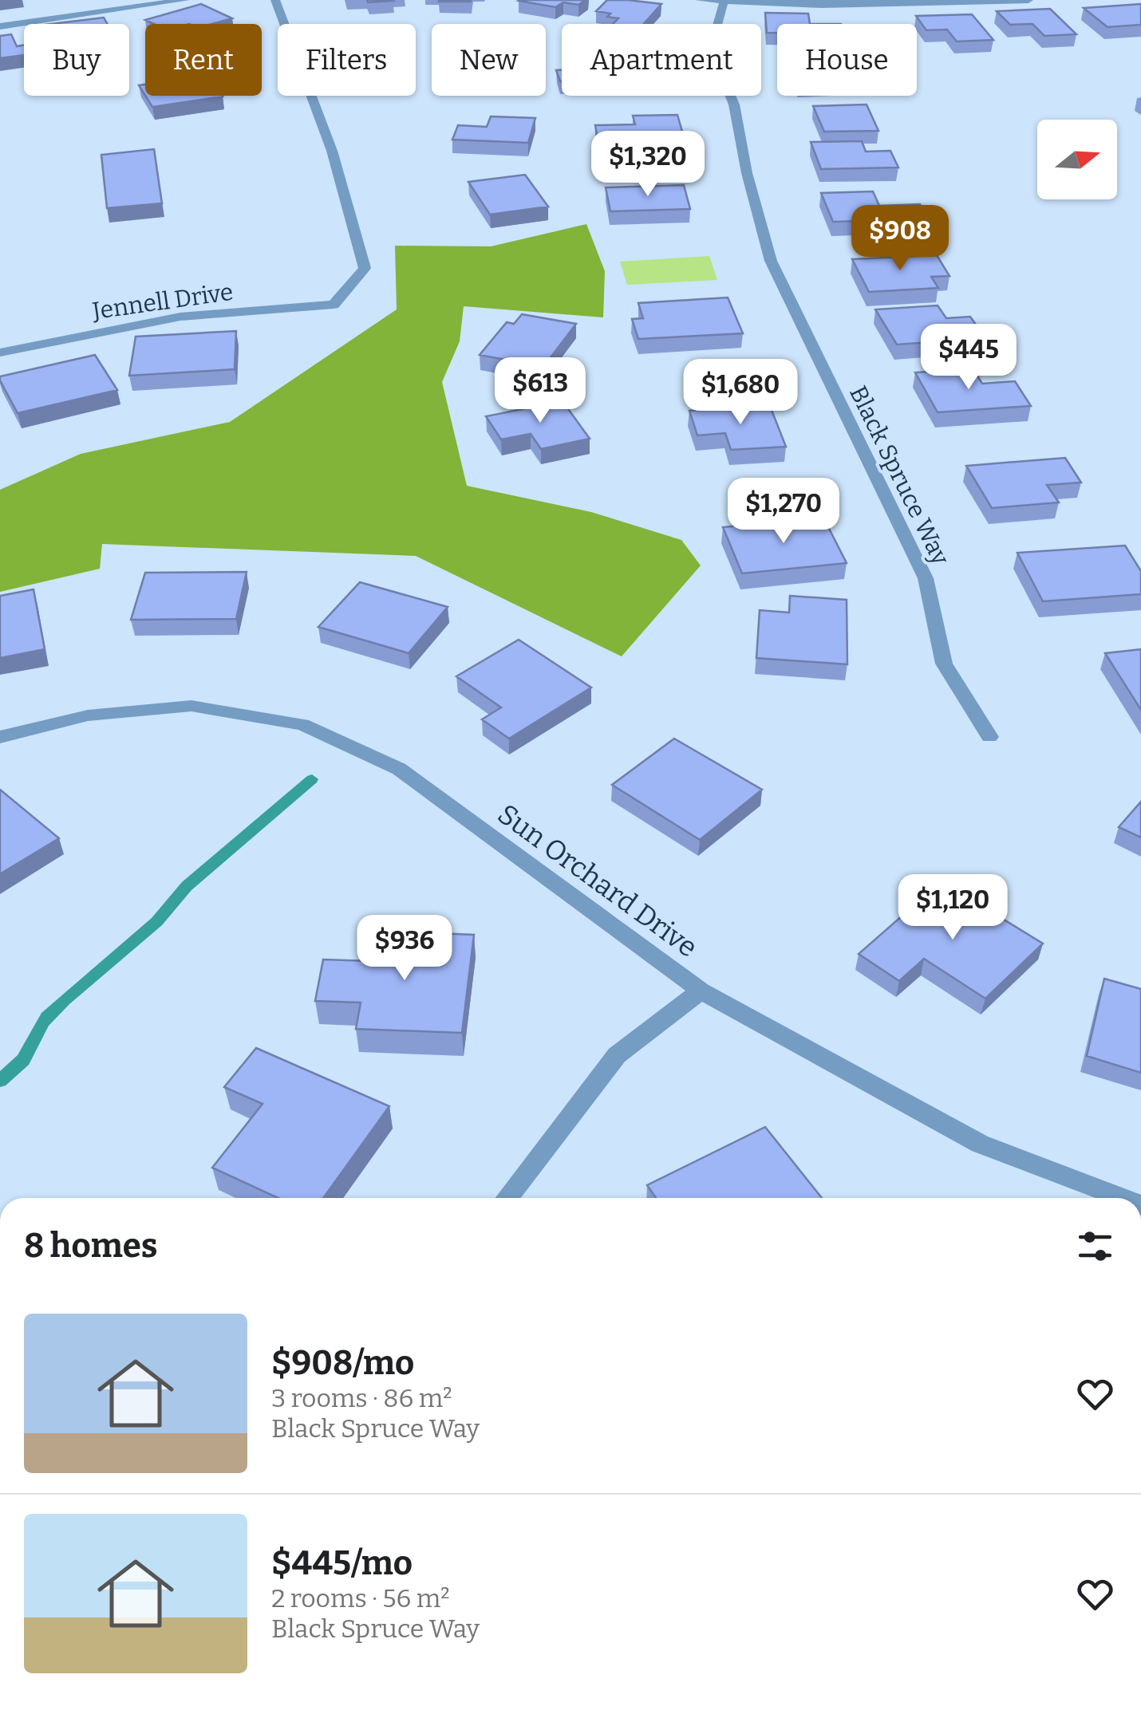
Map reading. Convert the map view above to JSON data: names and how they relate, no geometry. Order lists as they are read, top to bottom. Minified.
{"streets":{"street":["Jennell Drive","Black Spruce Way","Sun Orchard Drive"]},"north":"right","page":{"chip":["Buy","Rent","Filters","New","Apartment","House"],"price":["$1,320","$908","$445","$613","$1,680","$1,270","$1,120","$936"],"heading":"8 homes","list":[{"name":"$908/mo","note":"3 rooms · 86 m² · Black Spruce Way"},{"name":"$445/mo","note":"2 rooms · 56 m² · Black Spruce Way"}]}}
